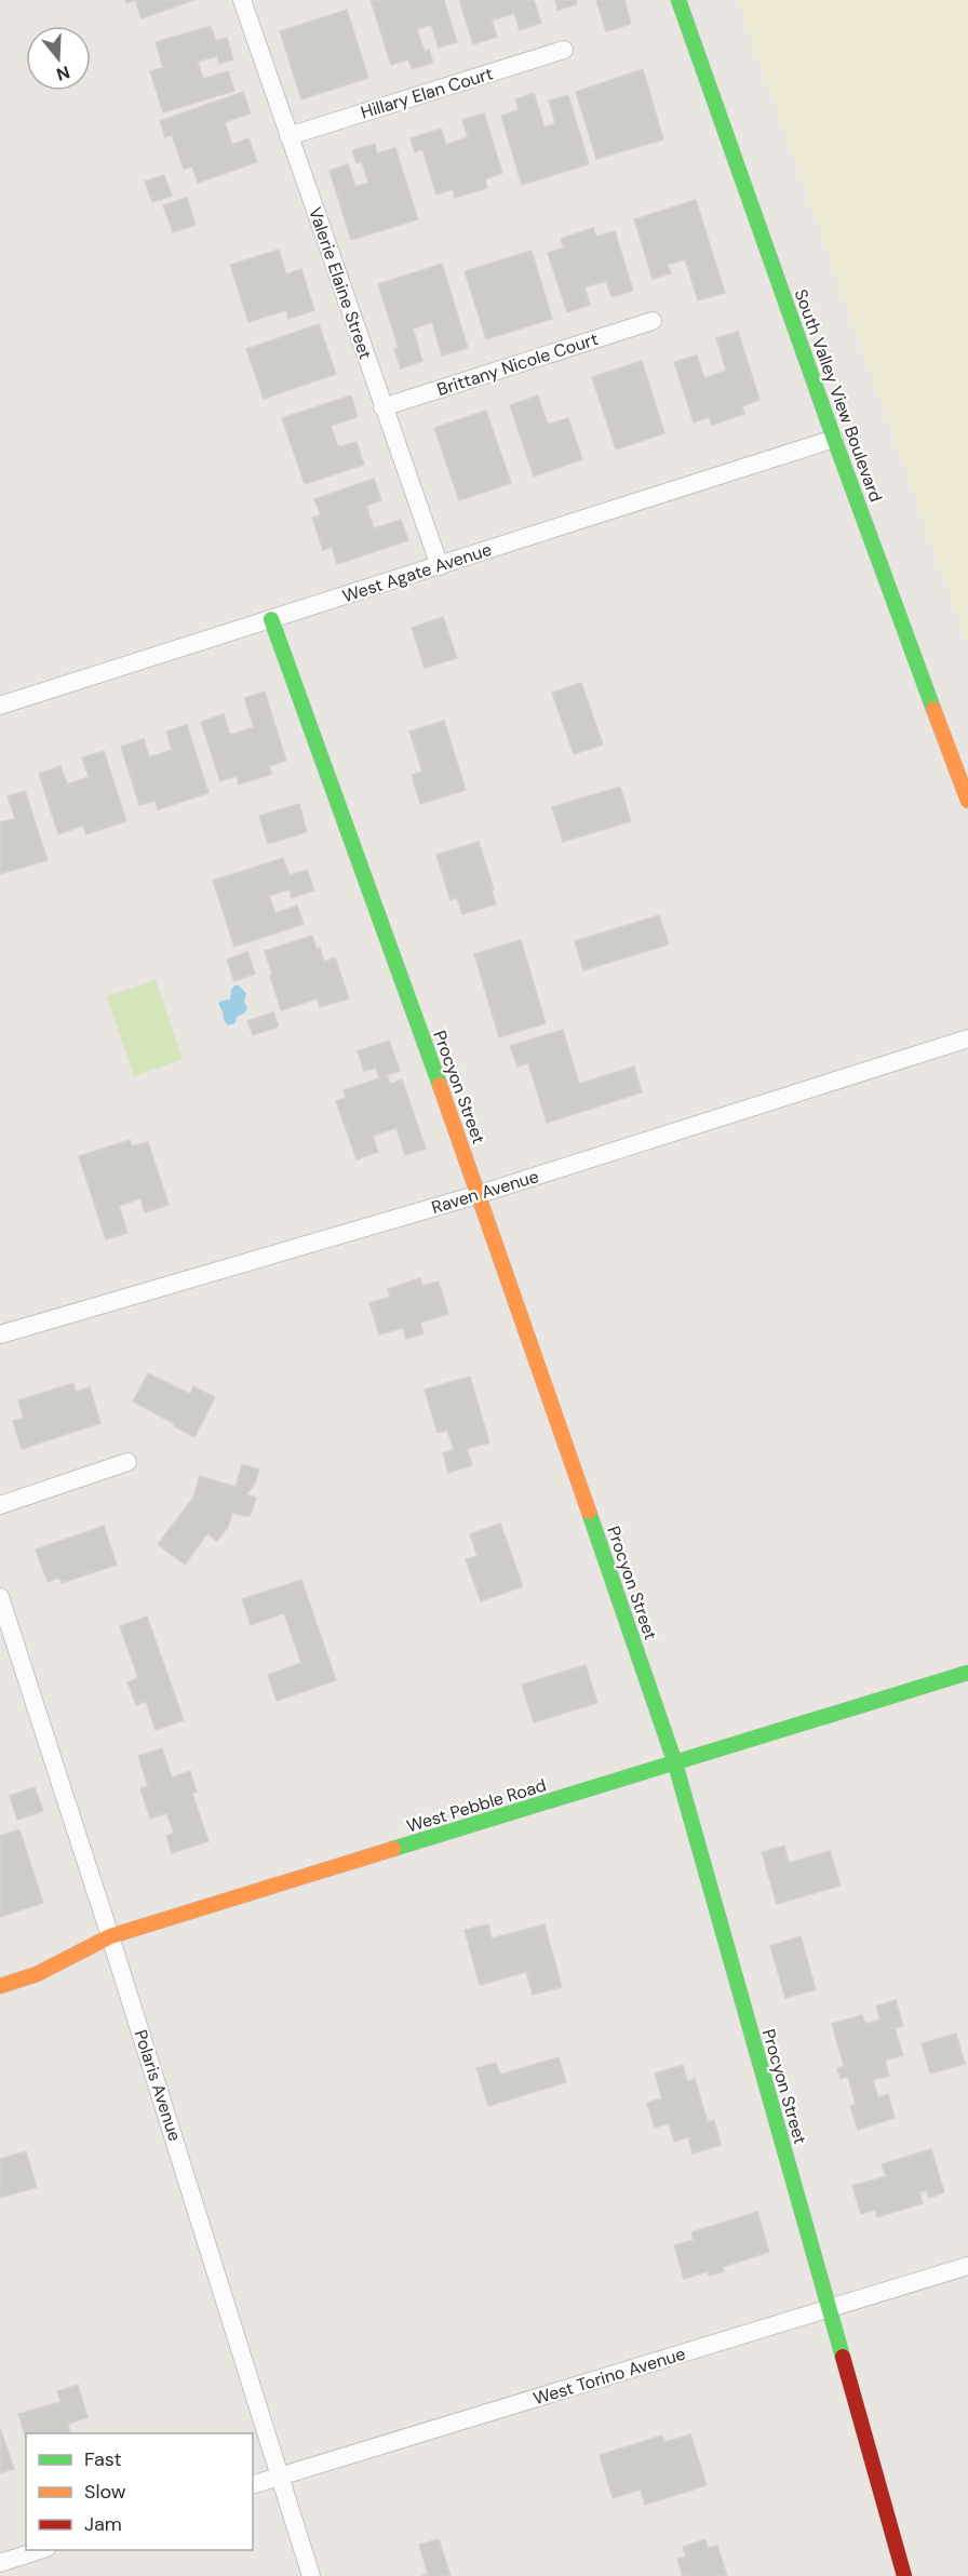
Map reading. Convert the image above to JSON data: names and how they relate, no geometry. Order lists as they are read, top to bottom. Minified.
{"streets":{"street":["Hillary Elan Court","Valerie Elaine Street","Brittany Nicole Court","South Valley View Boulevard","West Agate Avenue","Procyon Street","Raven Avenue","West Pebble Road","Polaris Avenue","West Torino Avenue"]},"crossings":[["Hillary Elan Court","Valerie Elaine Street"],["Valerie Elaine Street","Brittany Nicole Court"],["Valerie Elaine Street","West Agate Avenue"],["South Valley View Boulevard","West Agate Avenue"],["West Agate Avenue","Procyon Street"],["Procyon Street","Raven Avenue"],["Procyon Street","West Pebble Road"],["Procyon Street","West Torino Avenue"],["West Pebble Road","Polaris Avenue"],["Polaris Avenue","West Torino Avenue"]],"legend":["Fast","Slow","Jam"],"north":"bottom"}
